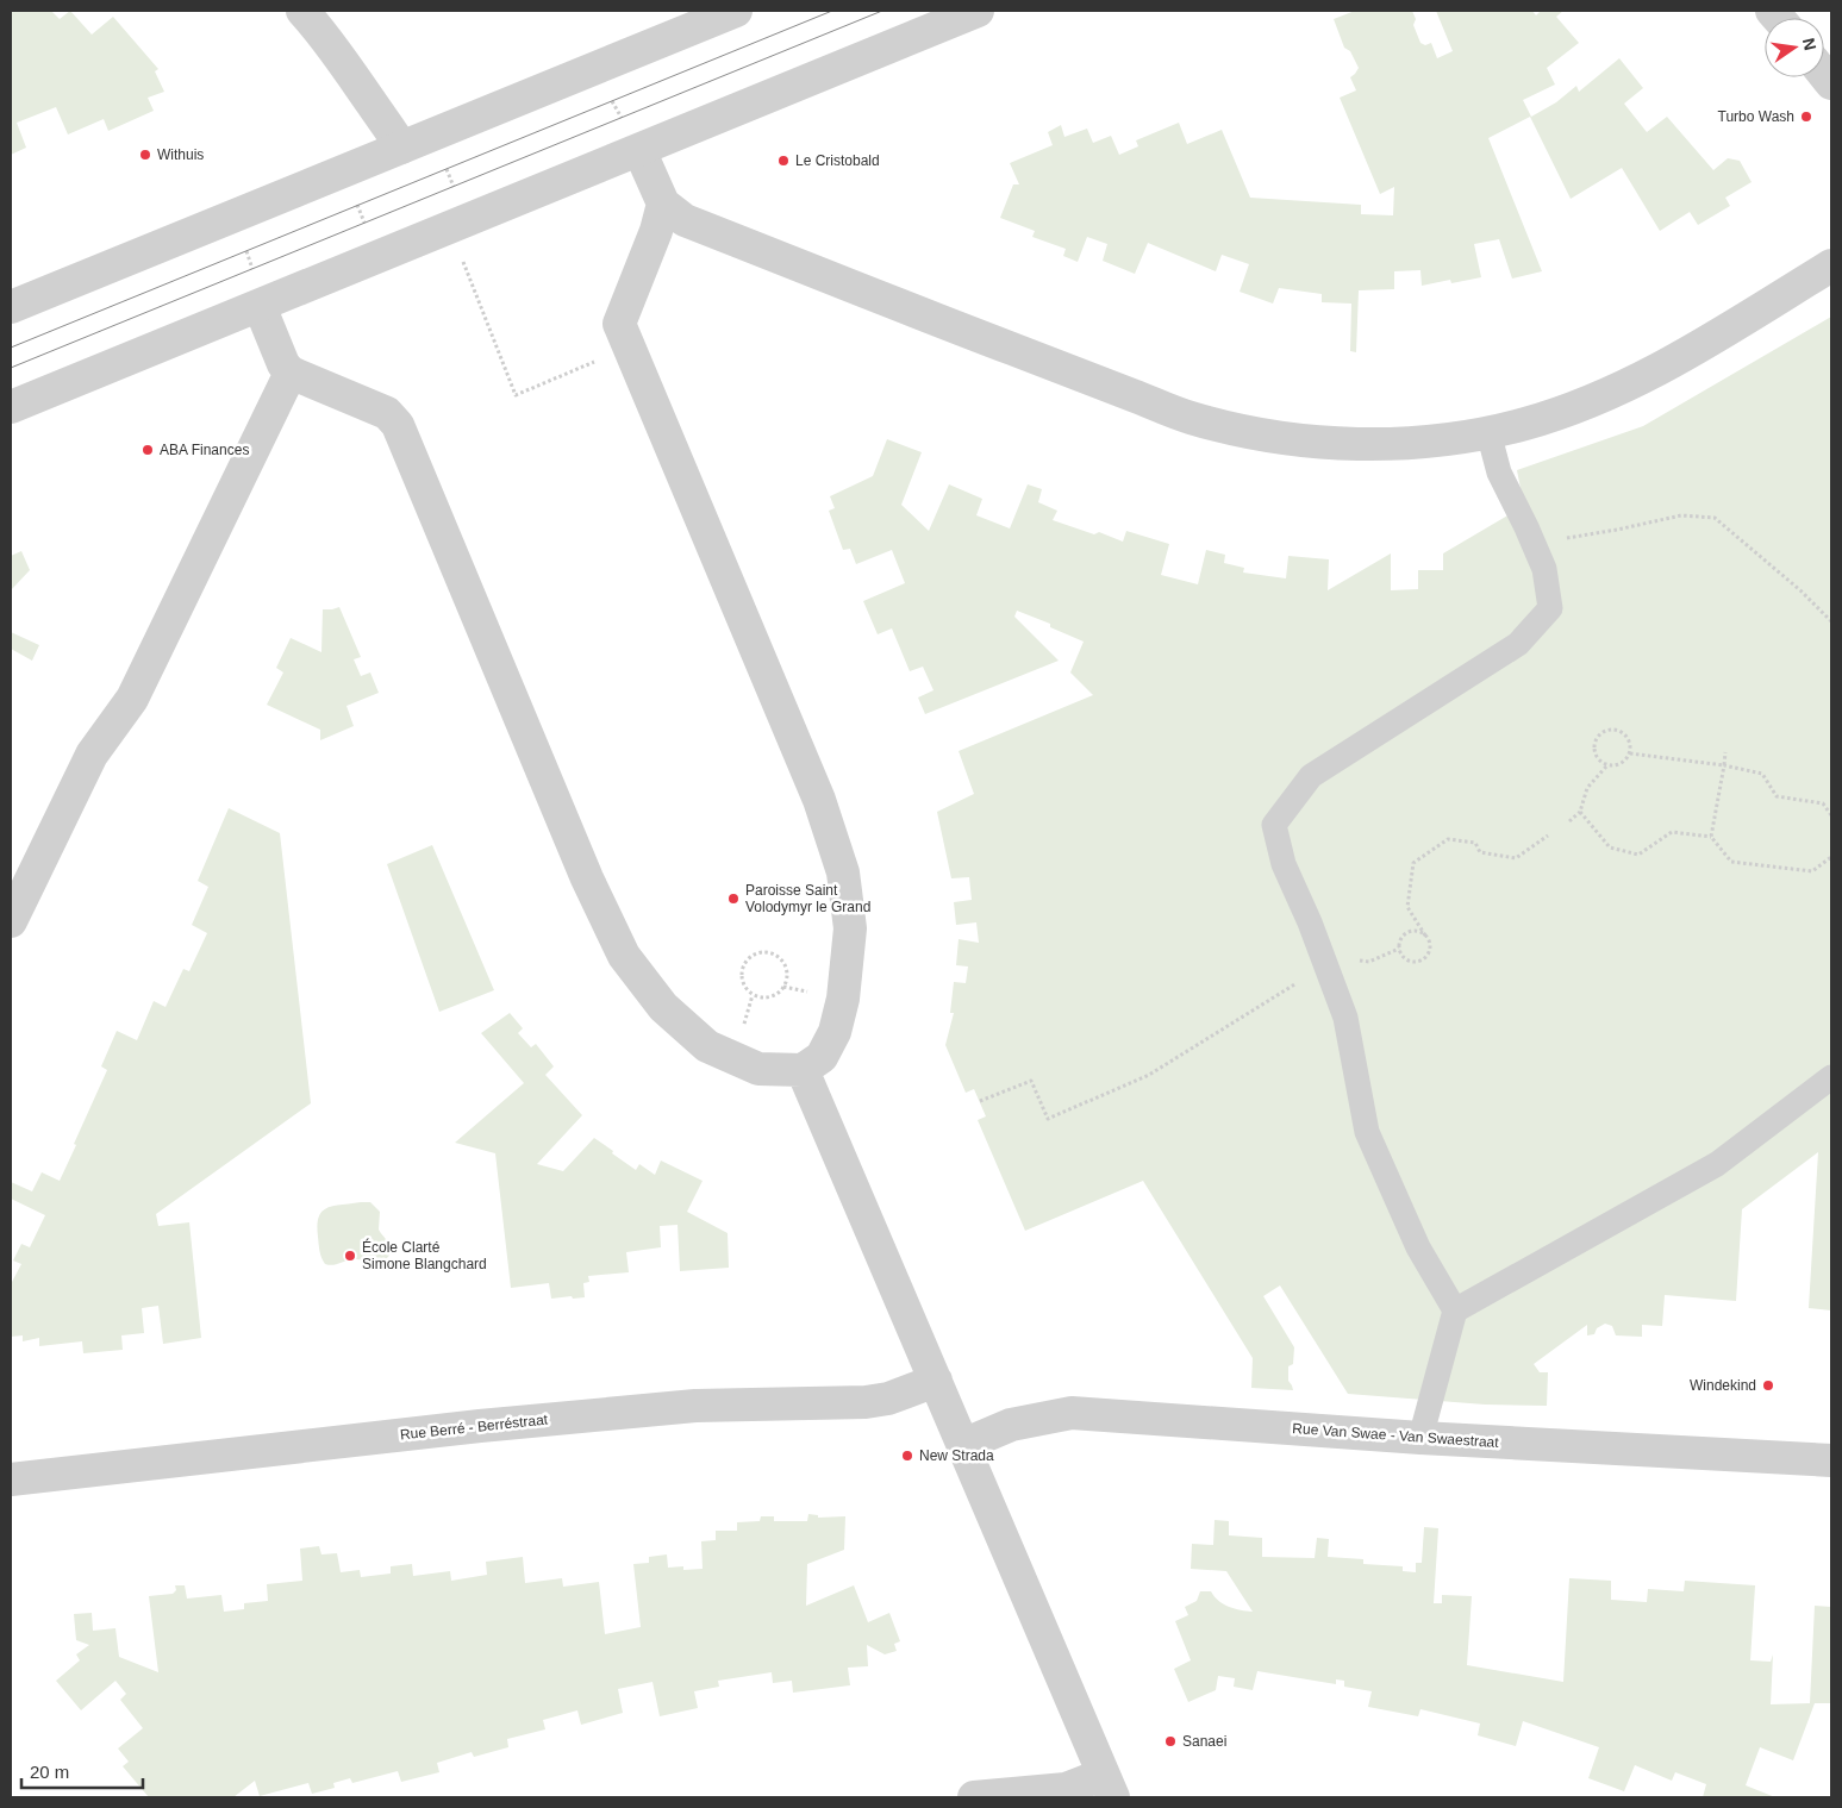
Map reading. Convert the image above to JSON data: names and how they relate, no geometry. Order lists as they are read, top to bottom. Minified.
{"streets":{"street":["Rue Berré - Berréstraat","Rue Van Swae - Van Swaestraat"]},"places":["Turbo Wash","Withuis","Le Cristobald","ABA Finances","Paroisse Saint Volodymyr le Grand","École Clarté Simone Blangchard","Windekind","New Strada","Sanaei"],"scale_bar":"20 m","north":"right"}
